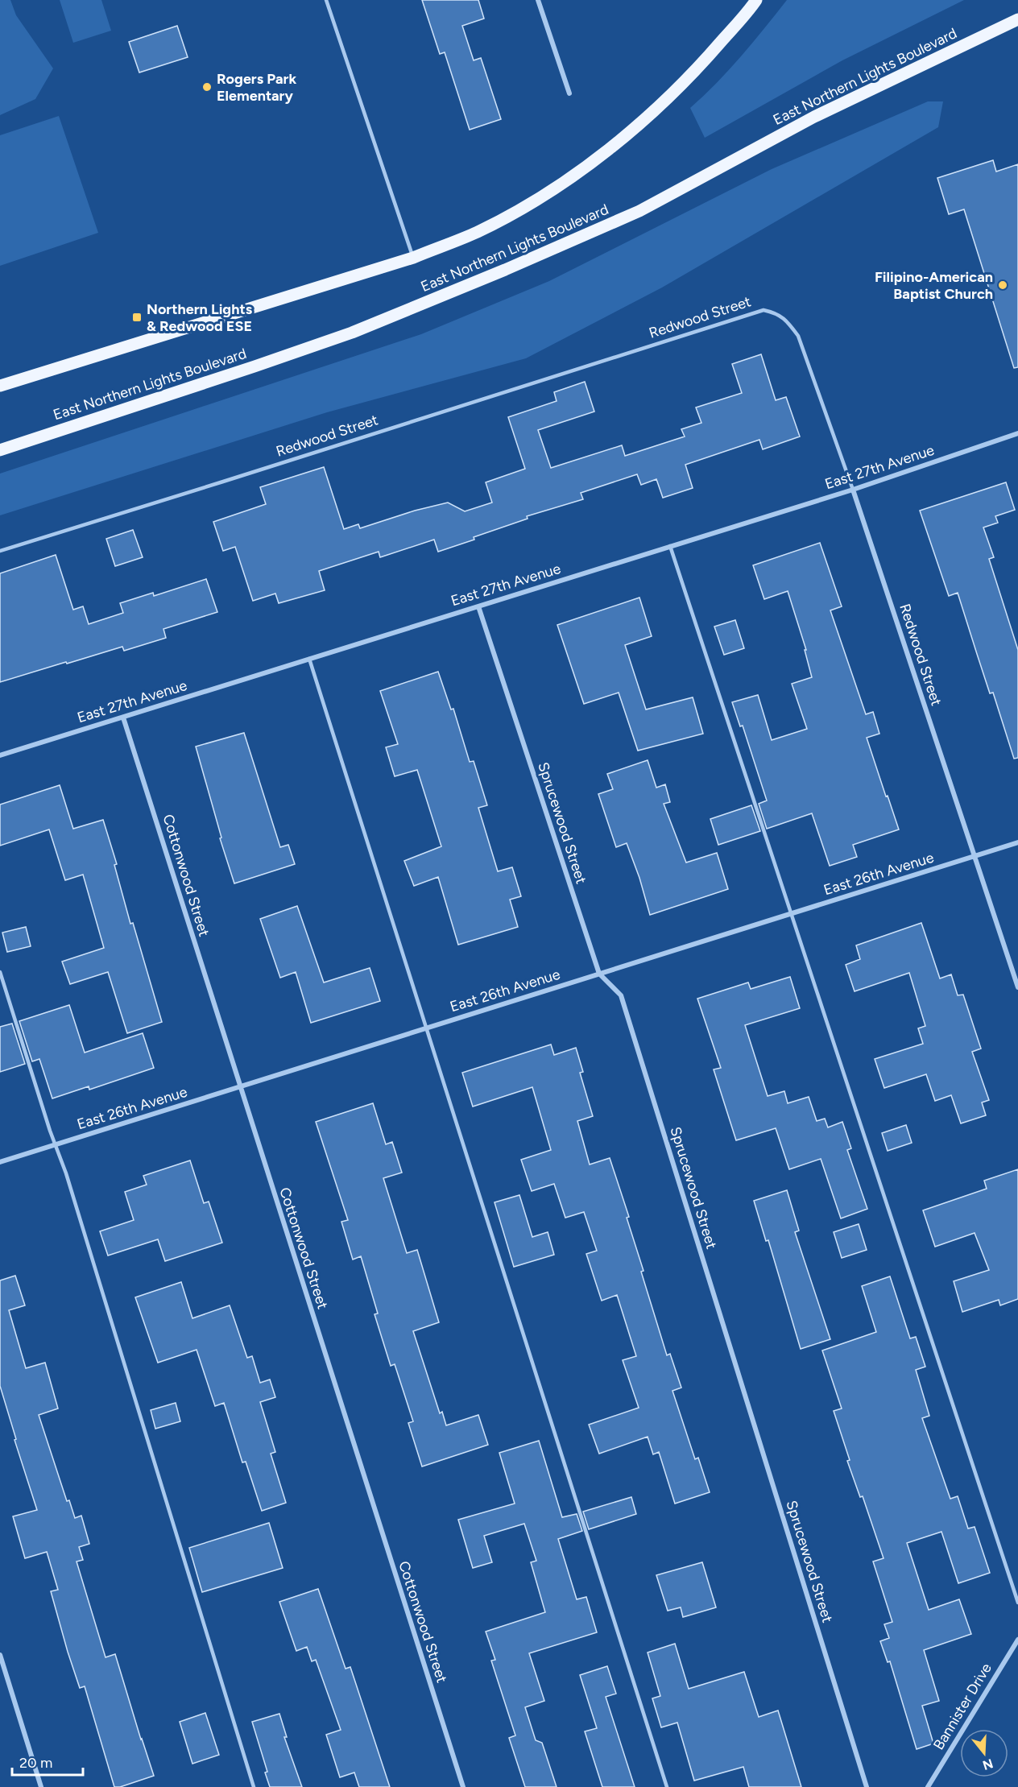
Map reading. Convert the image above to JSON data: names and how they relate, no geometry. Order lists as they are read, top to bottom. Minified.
{"streets":{"main road":["East Northern Lights Boulevard"],"street":["Redwood Street","East 27th Avenue","Sprucewood Street","East 26th Avenue","Cottonwood Street","Bannister Drive"]},"crossings":[["Redwood Street","East 27th Avenue"],["Redwood Street","East 26th Avenue"],["East 27th Avenue","Sprucewood Street"],["East 27th Avenue","Cottonwood Street"],["Sprucewood Street","East 26th Avenue"],["East 26th Avenue","Cottonwood Street"]],"places":{"other":["Rogers Park Elementary","Filipino-American Baptist Church"],"transit":["Northern Lights & Redwood ESE"]},"scale_bar":"20 m","north":"bottom"}
